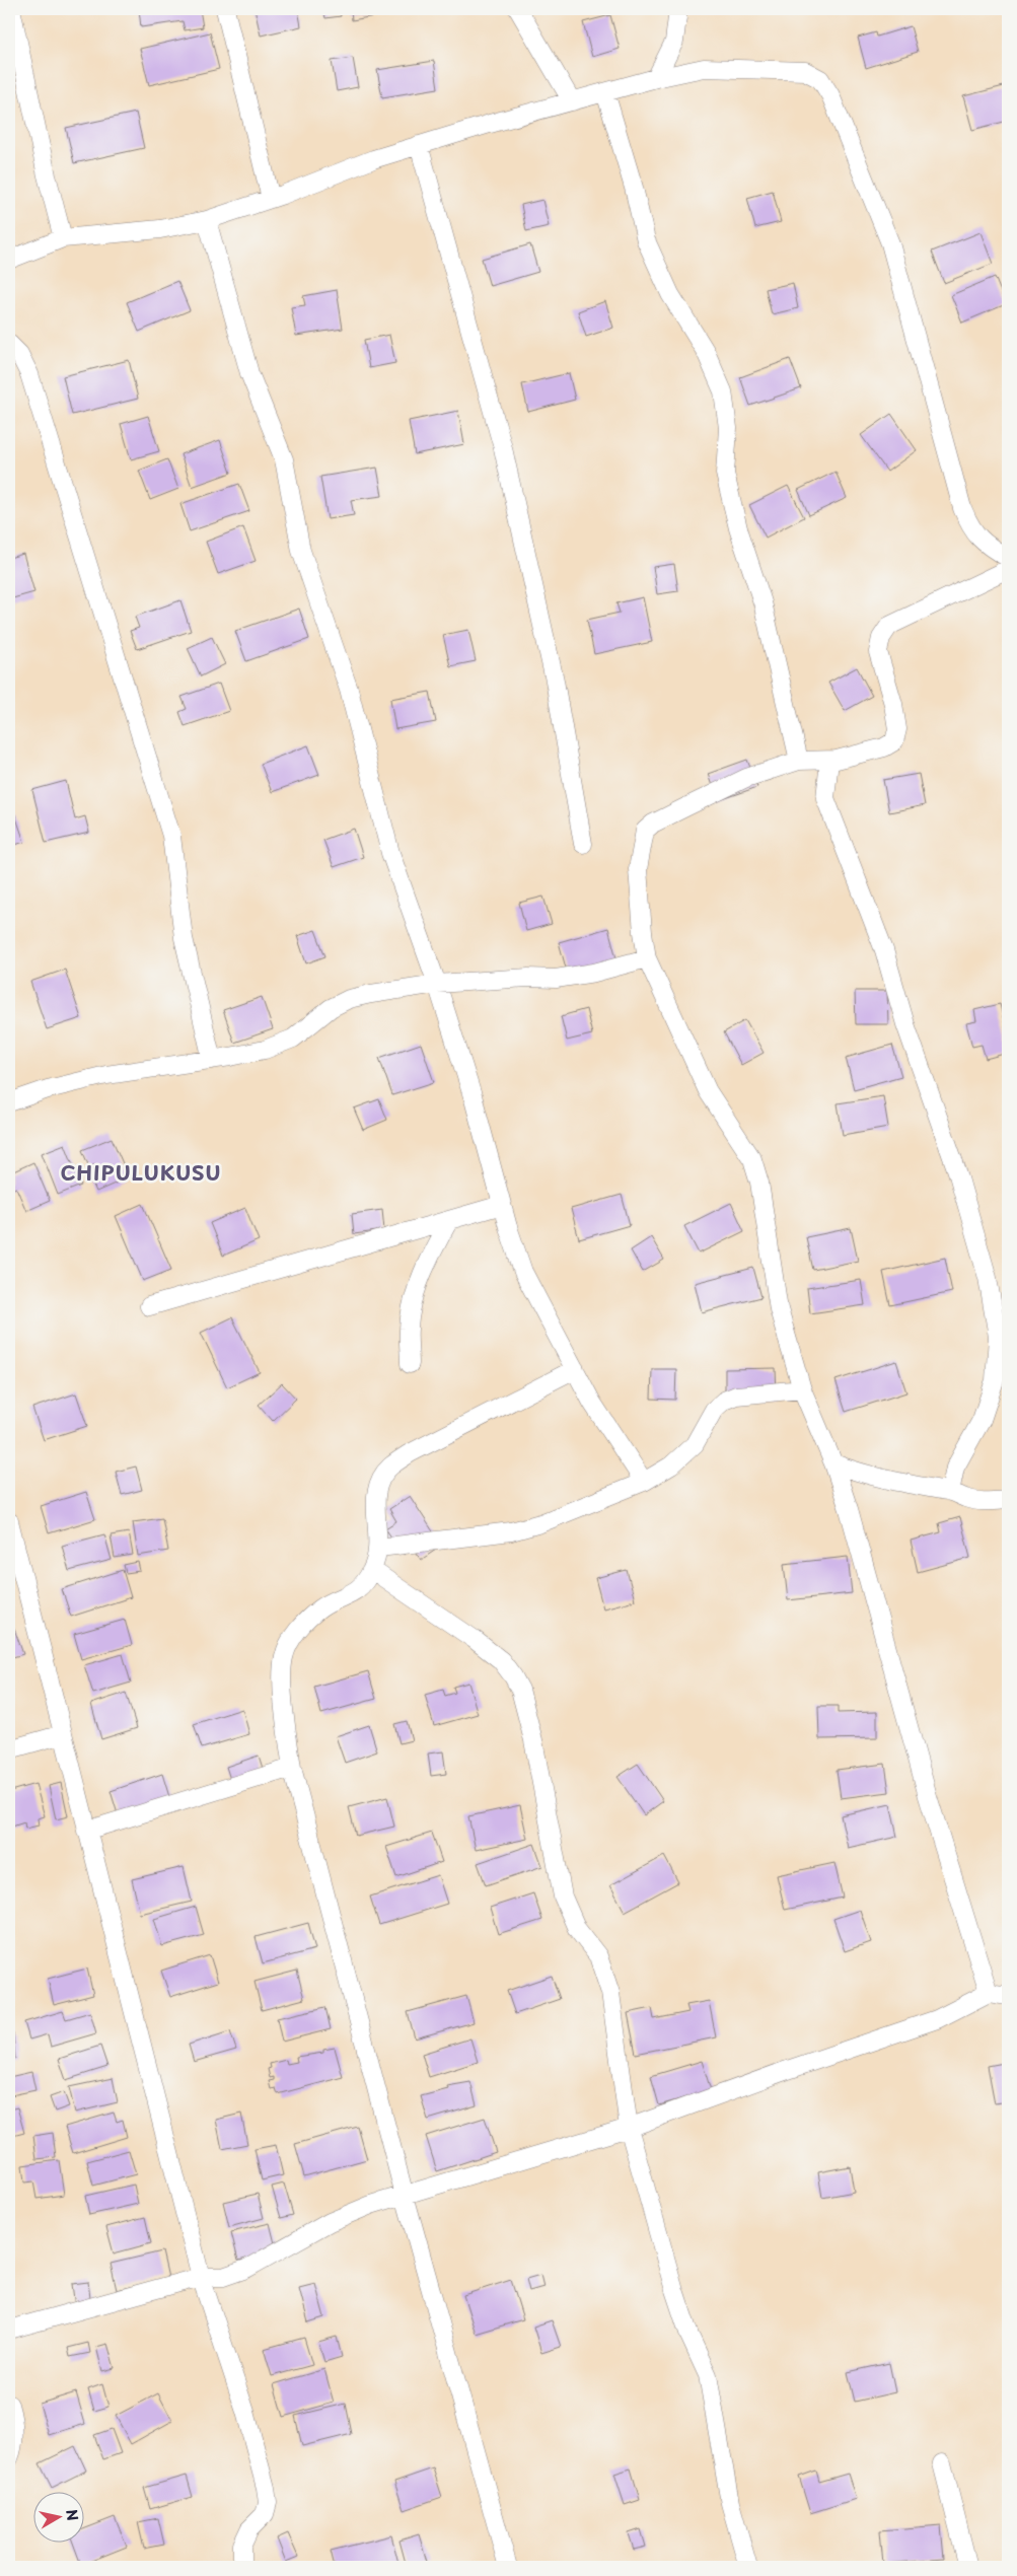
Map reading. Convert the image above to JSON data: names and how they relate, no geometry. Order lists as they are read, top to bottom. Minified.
{"districts":["CHIPULUKUSU"],"north":"right"}
